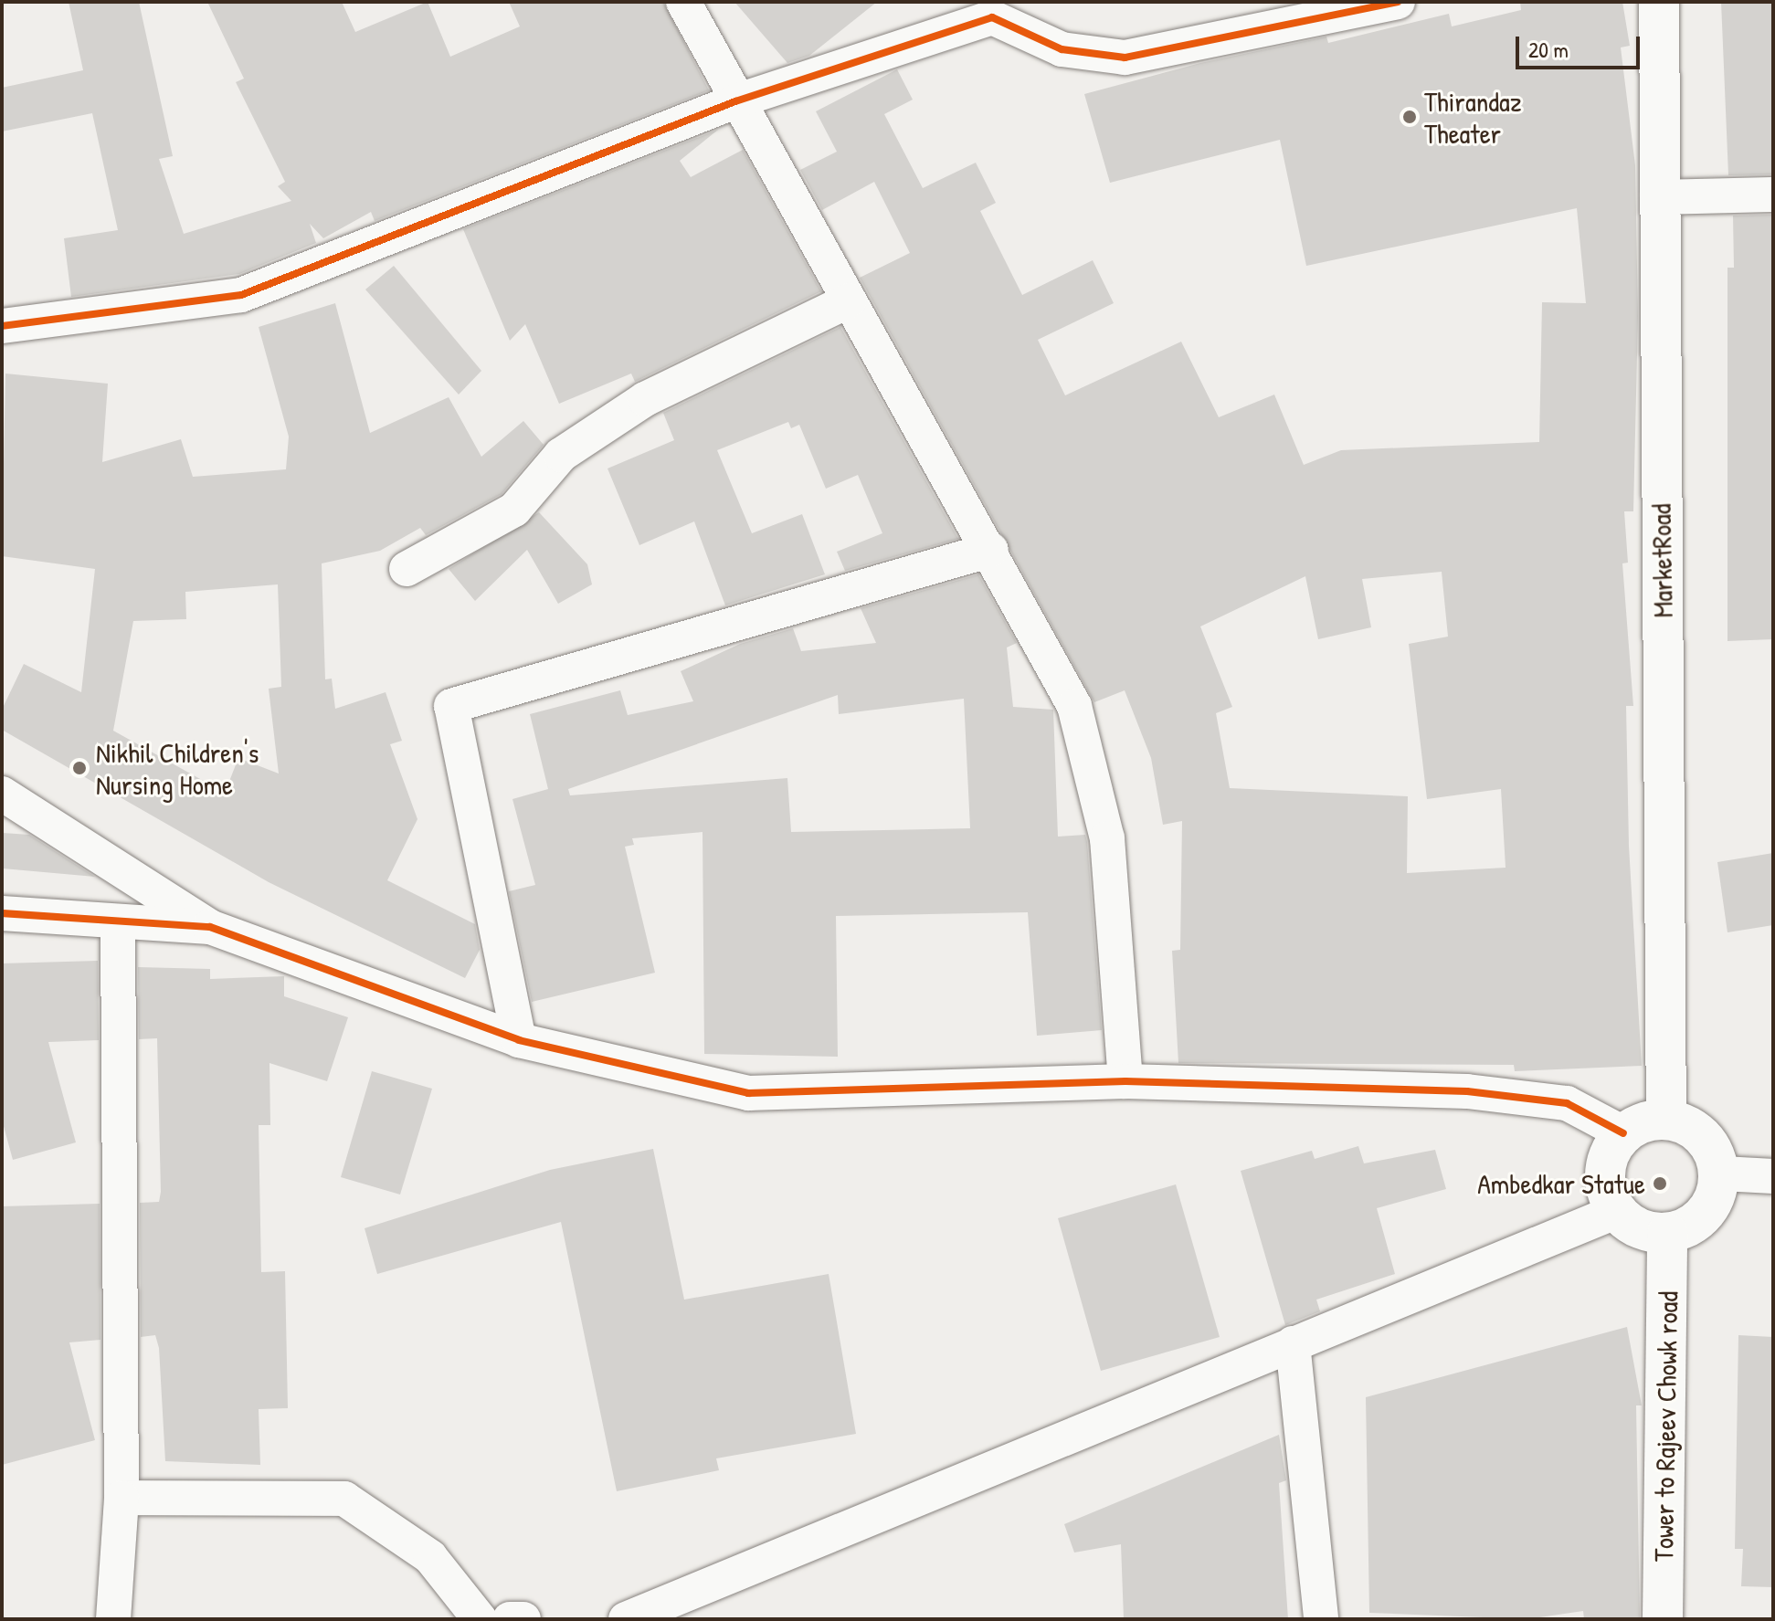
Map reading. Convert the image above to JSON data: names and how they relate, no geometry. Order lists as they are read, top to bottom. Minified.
{"streets":{"street":["MarketRoad","Tower to Rajeev Chowk road"]},"crossings":[["MarketRoad","Tower to Rajeev Chowk road"]],"places":["Thirandaz Theater","Nikhil Children's Nursing Home","Ambedkar Statue"],"scale_bar":"20 m"}
